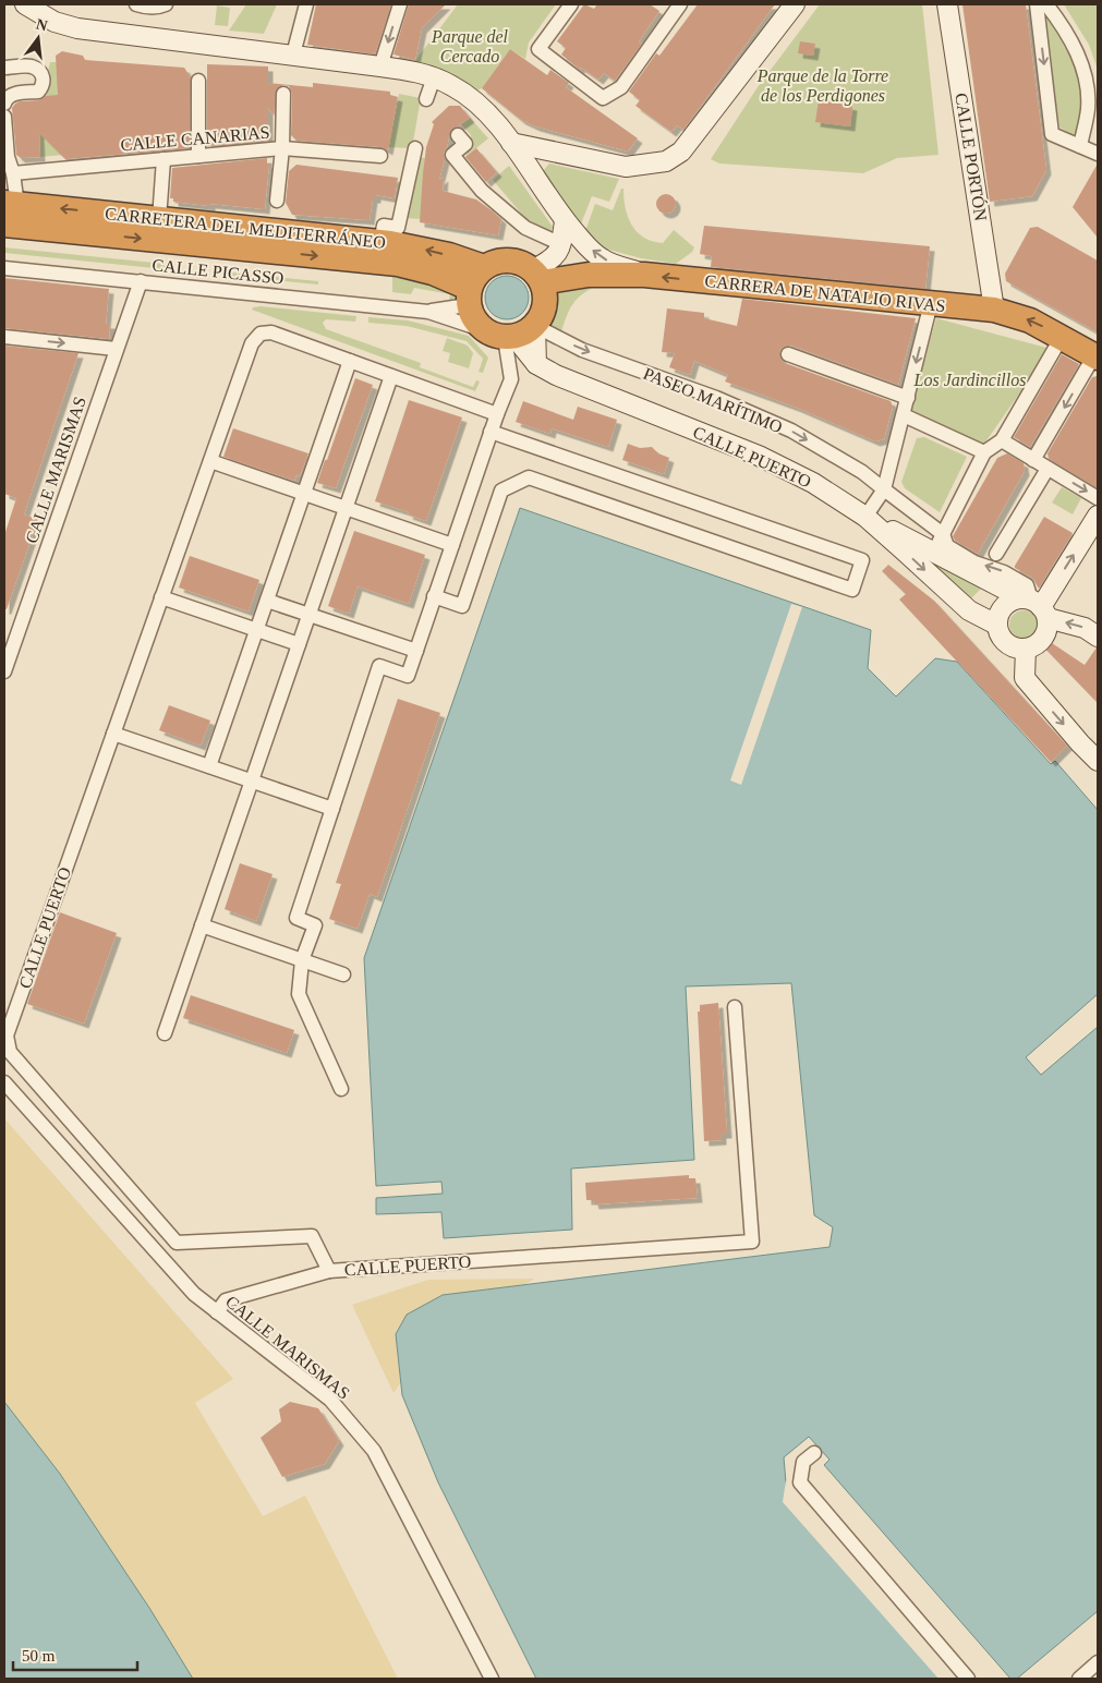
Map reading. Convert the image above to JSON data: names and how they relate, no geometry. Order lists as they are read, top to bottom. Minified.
{"streets":{"highway":["CARRETERA DEL MEDITERRÁNEO","CARRERA DE NATALIO RIVAS"],"street":["CALLE CANARIAS","CALLE PORTÓN","CALLE PICASSO","PASEO MARÍTIMO","CALLE PUERTO","CALLE MARISMAS"]},"crossings":[["CALLE PORTÓN","CARRERA DE NATALIO RIVAS"],["CARRETERA DEL MEDITERRÁNEO","CARRERA DE NATALIO RIVAS"],["CARRETERA DEL MEDITERRÁNEO","PASEO MARÍTIMO"],["CARRETERA DEL MEDITERRÁNEO","CALLE PUERTO"],["CALLE PICASSO","PASEO MARÍTIMO"],["CALLE PICASSO","CALLE MARISMAS"],["CARRERA DE NATALIO RIVAS","PASEO MARÍTIMO"],["CARRERA DE NATALIO RIVAS","CALLE PUERTO"],["PASEO MARÍTIMO","CALLE PUERTO"]],"one_way":["CARRERA DE NATALIO RIVAS"],"parks":["Parque del Cercado","Parque de la Torre de los Perdigones","Los Jardincillos"],"scale_bar":"50 m","north":"top"}
